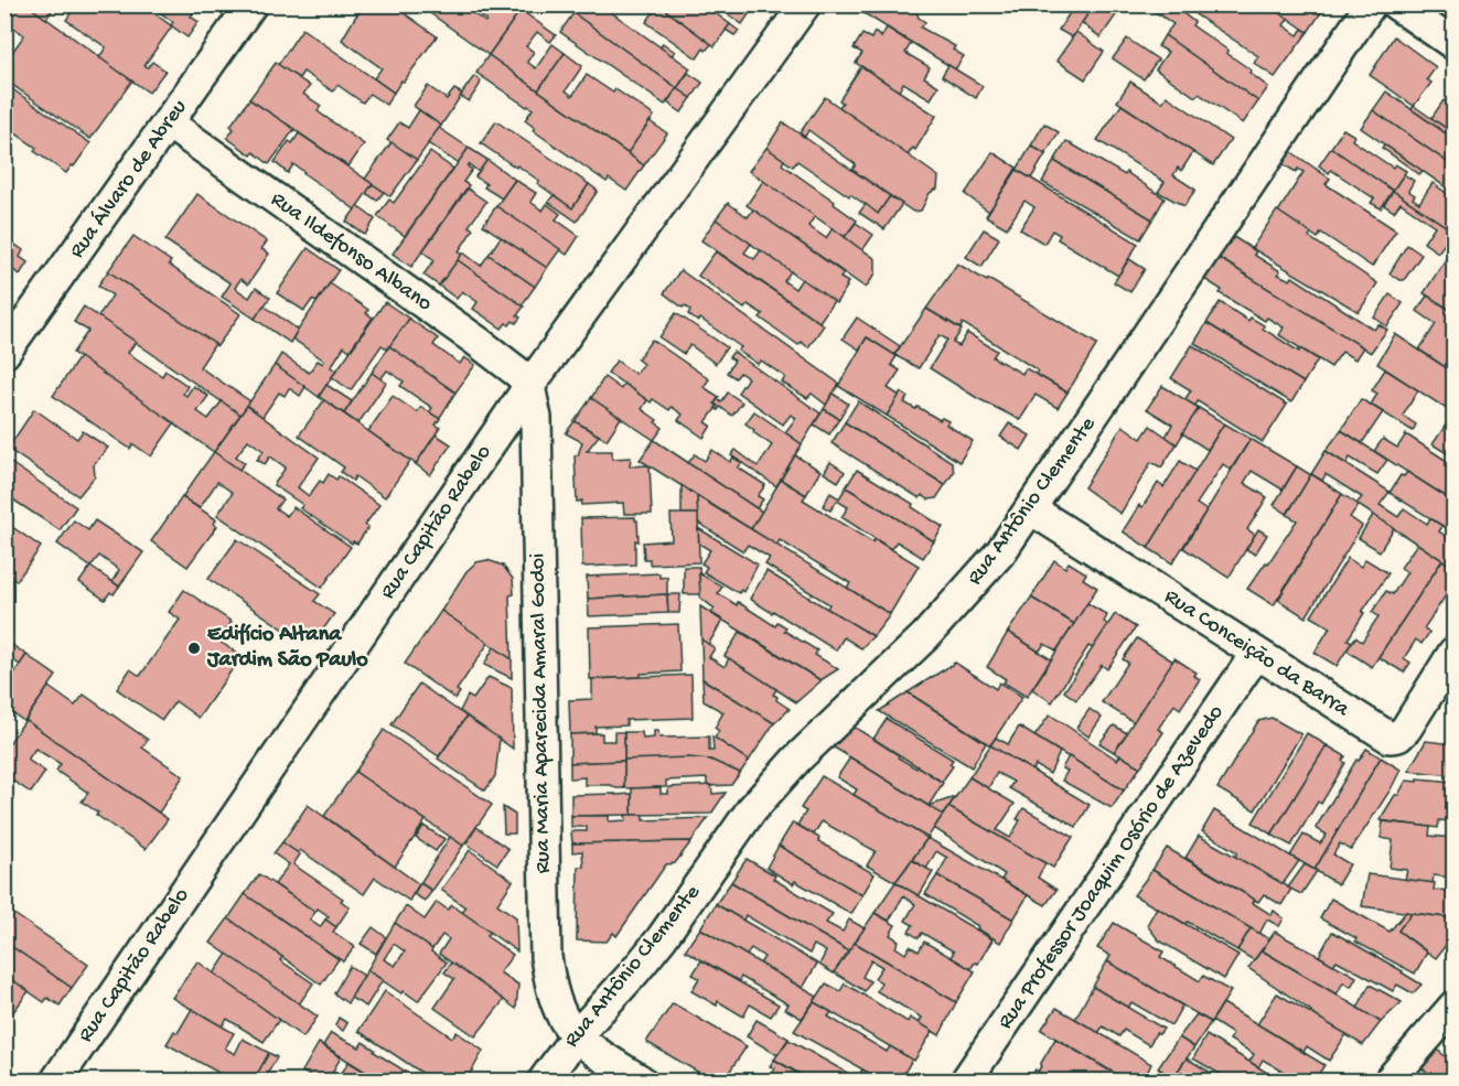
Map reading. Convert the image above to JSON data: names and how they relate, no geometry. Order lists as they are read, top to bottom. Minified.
{"streets":{"street":["Rua Álvaro de Abreu","Rua Ildefonso Albano","Rua Antônio Clemente","Rua Capitão Rabelo","Rua Conceição da Barra","Rua Maria Aparecida Amaral Godoi","Rua Professor Joaquim Osório de Azevedo"]},"crossings":[["Rua Álvaro de Abreu","Rua Ildefonso Albano"],["Rua Ildefonso Albano","Rua Capitão Rabelo"],["Rua Ildefonso Albano","Rua Maria Aparecida Amaral Godoi"],["Rua Antônio Clemente","Rua Conceição da Barra"],["Rua Antônio Clemente","Rua Maria Aparecida Amaral Godoi"],["Rua Capitão Rabelo","Rua Maria Aparecida Amaral Godoi"],["Rua Conceição da Barra","Rua Professor Joaquim Osório de Azevedo"]],"places":["Edifício Altana Jardim São Paulo"]}
